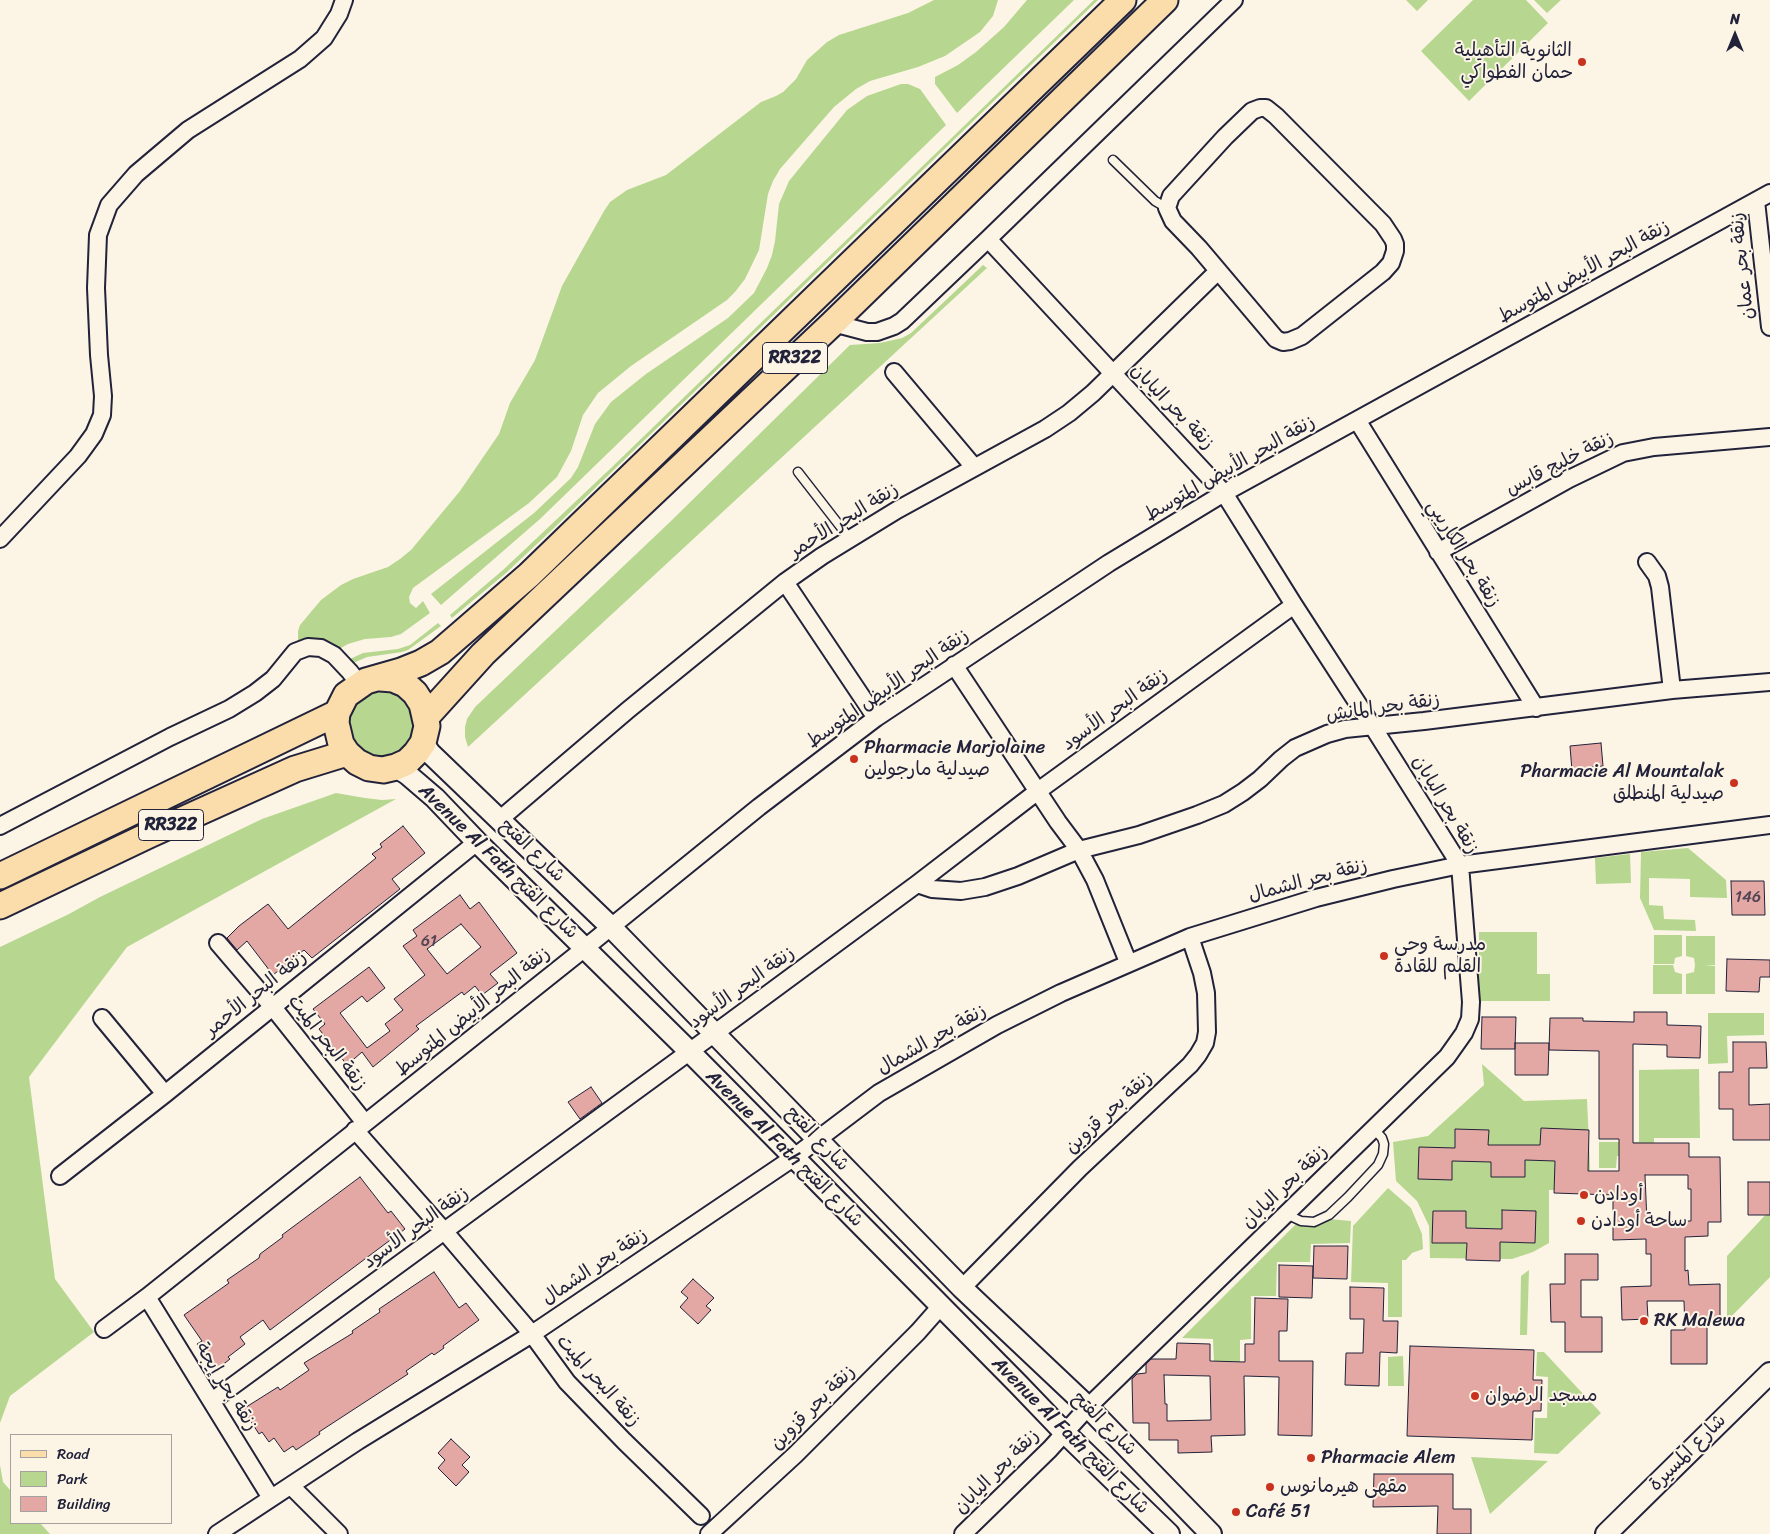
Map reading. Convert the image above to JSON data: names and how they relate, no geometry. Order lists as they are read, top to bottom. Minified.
{"streets":{"main road":["RR322"],"street":["زنقة بحر عمان","زنقة البحر الأبيض المتوسط","زنقة بحر اليابان","زنقة خليج قابس","زنقة البحر الأحمر","زنقة بحر الكاريبي","زنقة بحر المانش","زنقة البحر الأسود","شارع الفتح","Avenue Al Fath شارع الفتح","زنقة بحر الشمال","زنقة البحر الميت","زنقة بحر قزوين","زنقة بحر إيجة","شارع المسيرة"]},"crossings":[["زنقة بحر عمان","زنقة البحر الأبيض المتوسط"],["زنقة البحر الأبيض المتوسط","زنقة بحر اليابان"],["زنقة البحر الأبيض المتوسط","زنقة بحر الكاريبي"],["زنقة البحر الأبيض المتوسط","شارع الفتح"],["زنقة البحر الأبيض المتوسط","Avenue Al Fath شارع الفتح"],["زنقة البحر الأبيض المتوسط","زنقة البحر الميت"],["زنقة البحر الأبيض المتوسط","زنقة بحر إيجة"],["RR322","شارع الفتح"],["RR322","Avenue Al Fath شارع الفتح"],["زنقة بحر اليابان","زنقة البحر الأحمر"],["زنقة بحر اليابان","زنقة بحر المانش"],["زنقة بحر اليابان","زنقة البحر الأسود"],["زنقة بحر اليابان","شارع الفتح"],["زنقة بحر اليابان","Avenue Al Fath شارع الفتح"],["زنقة بحر اليابان","زنقة بحر الشمال"],["زنقة خليج قابس","زنقة بحر الكاريبي"],["زنقة البحر الأحمر","شارع الفتح"],["زنقة البحر الأحمر","Avenue Al Fath شارع الفتح"],["زنقة البحر الأحمر","زنقة البحر الميت"],["زنقة بحر الكاريبي","زنقة بحر المانش"],["زنقة بحر المانش","زنقة البحر الأسود"],["زنقة البحر الأسود","شارع الفتح"],["زنقة البحر الأسود","Avenue Al Fath شارع الفتح"],["زنقة البحر الأسود","زنقة البحر الميت"],["زنقة البحر الأسود","زنقة بحر إيجة"],["شارع الفتح","Avenue Al Fath شارع الفتح"],["شارع الفتح","زنقة بحر الشمال"],["شارع الفتح","زنقة بحر قزوين"],["Avenue Al Fath شارع الفتح","زنقة بحر الشمال"],["Avenue Al Fath شارع الفتح","زنقة بحر قزوين"],["زنقة بحر الشمال","زنقة البحر الميت"],["زنقة بحر الشمال","زنقة بحر قزوين"],["زنقة بحر الشمال","زنقة بحر إيجة"]],"places":["الثانوية التأهيلية حمان الفطواكي","Pharmacie Marjolaine صيدلية مارجولين","Pharmacie Al Mountalak صيدلية المنطلق","مدرسة وحي القلم للقادة","أودادن","ساحة أودادن","RK Malewa","مسجد الرضوان","Pharmacie Alem","مقهى هيرمانوس","Café 51"],"house_numbers":["146","61"],"legend":["Road","Park","Building"],"north":"top"}
